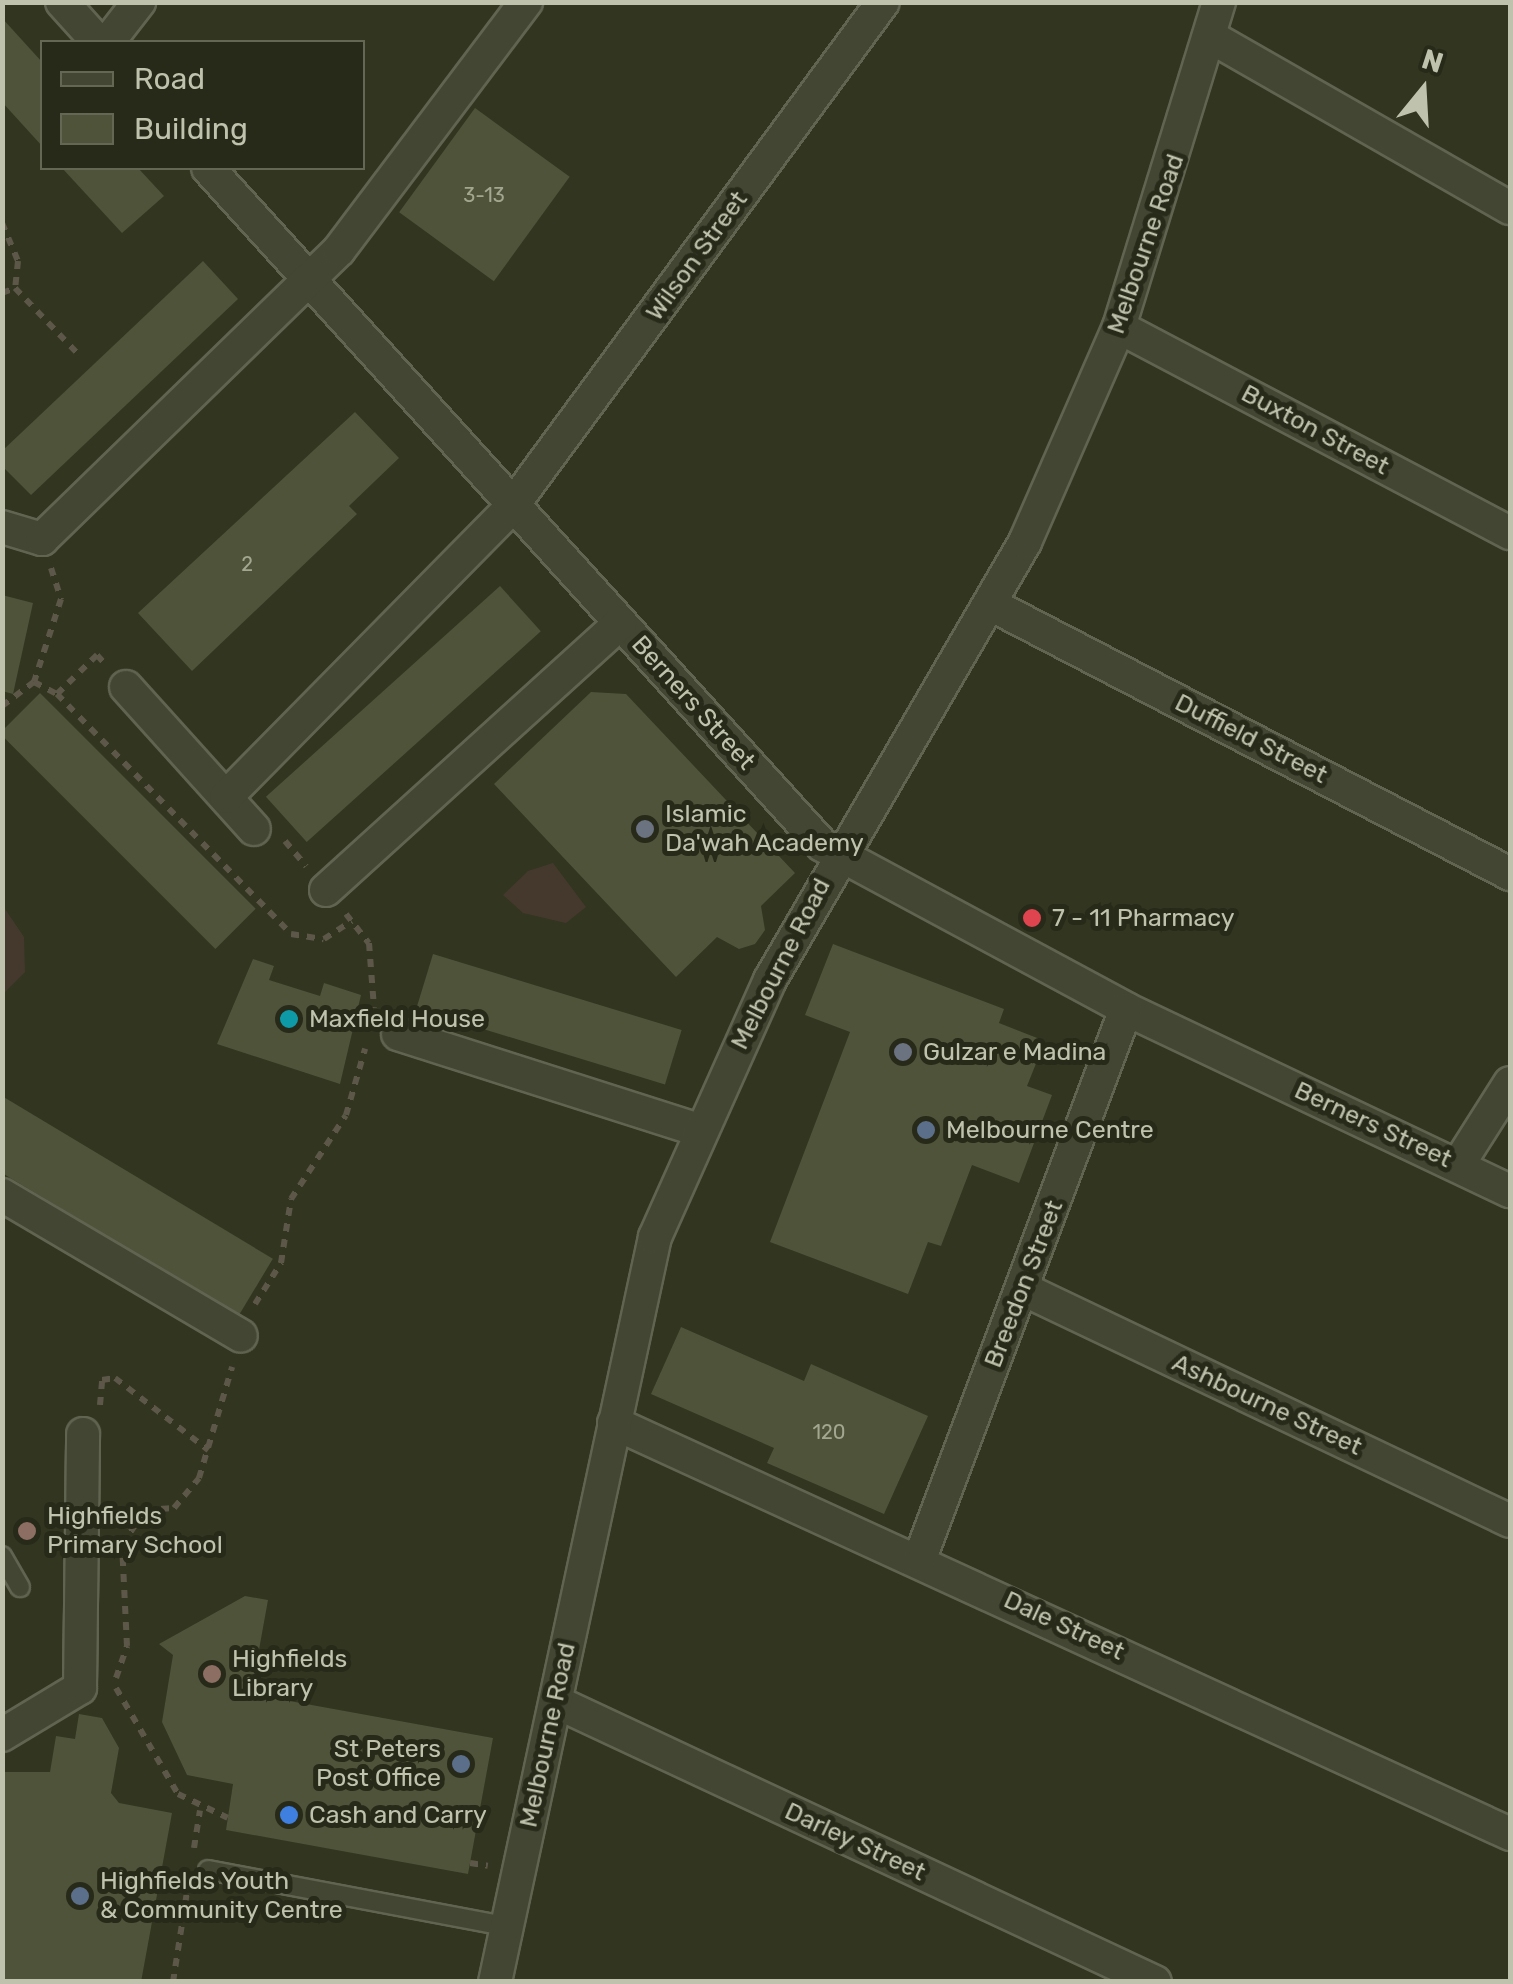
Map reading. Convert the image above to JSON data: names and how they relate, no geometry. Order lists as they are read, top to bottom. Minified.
{"streets":{"street":["Melbourne Road","Wilson Street","Buxton Street","Berners Street","Duffield Street","Breedon Street","Ashbourne Street","Dale Street","Darley Street"]},"crossings":[["Melbourne Road","Buxton Street"],["Melbourne Road","Berners Street"],["Melbourne Road","Duffield Street"],["Melbourne Road","Dale Street"],["Melbourne Road","Darley Street"],["Wilson Street","Berners Street"],["Berners Street","Breedon Street"],["Breedon Street","Ashbourne Street"],["Breedon Street","Dale Street"]],"places":["Islamic Da'wah Academy","7 - 11 Pharmacy","Maxfield House","Gulzar e Madina","Melbourne Centre","Highfields Primary School","Highfields Library","St Peters Post Office","Cash and Carry","Highfields Youth & Community Centre"],"house_numbers":["3-13","2","120"],"legend":["Road","Building"],"north":"top"}
